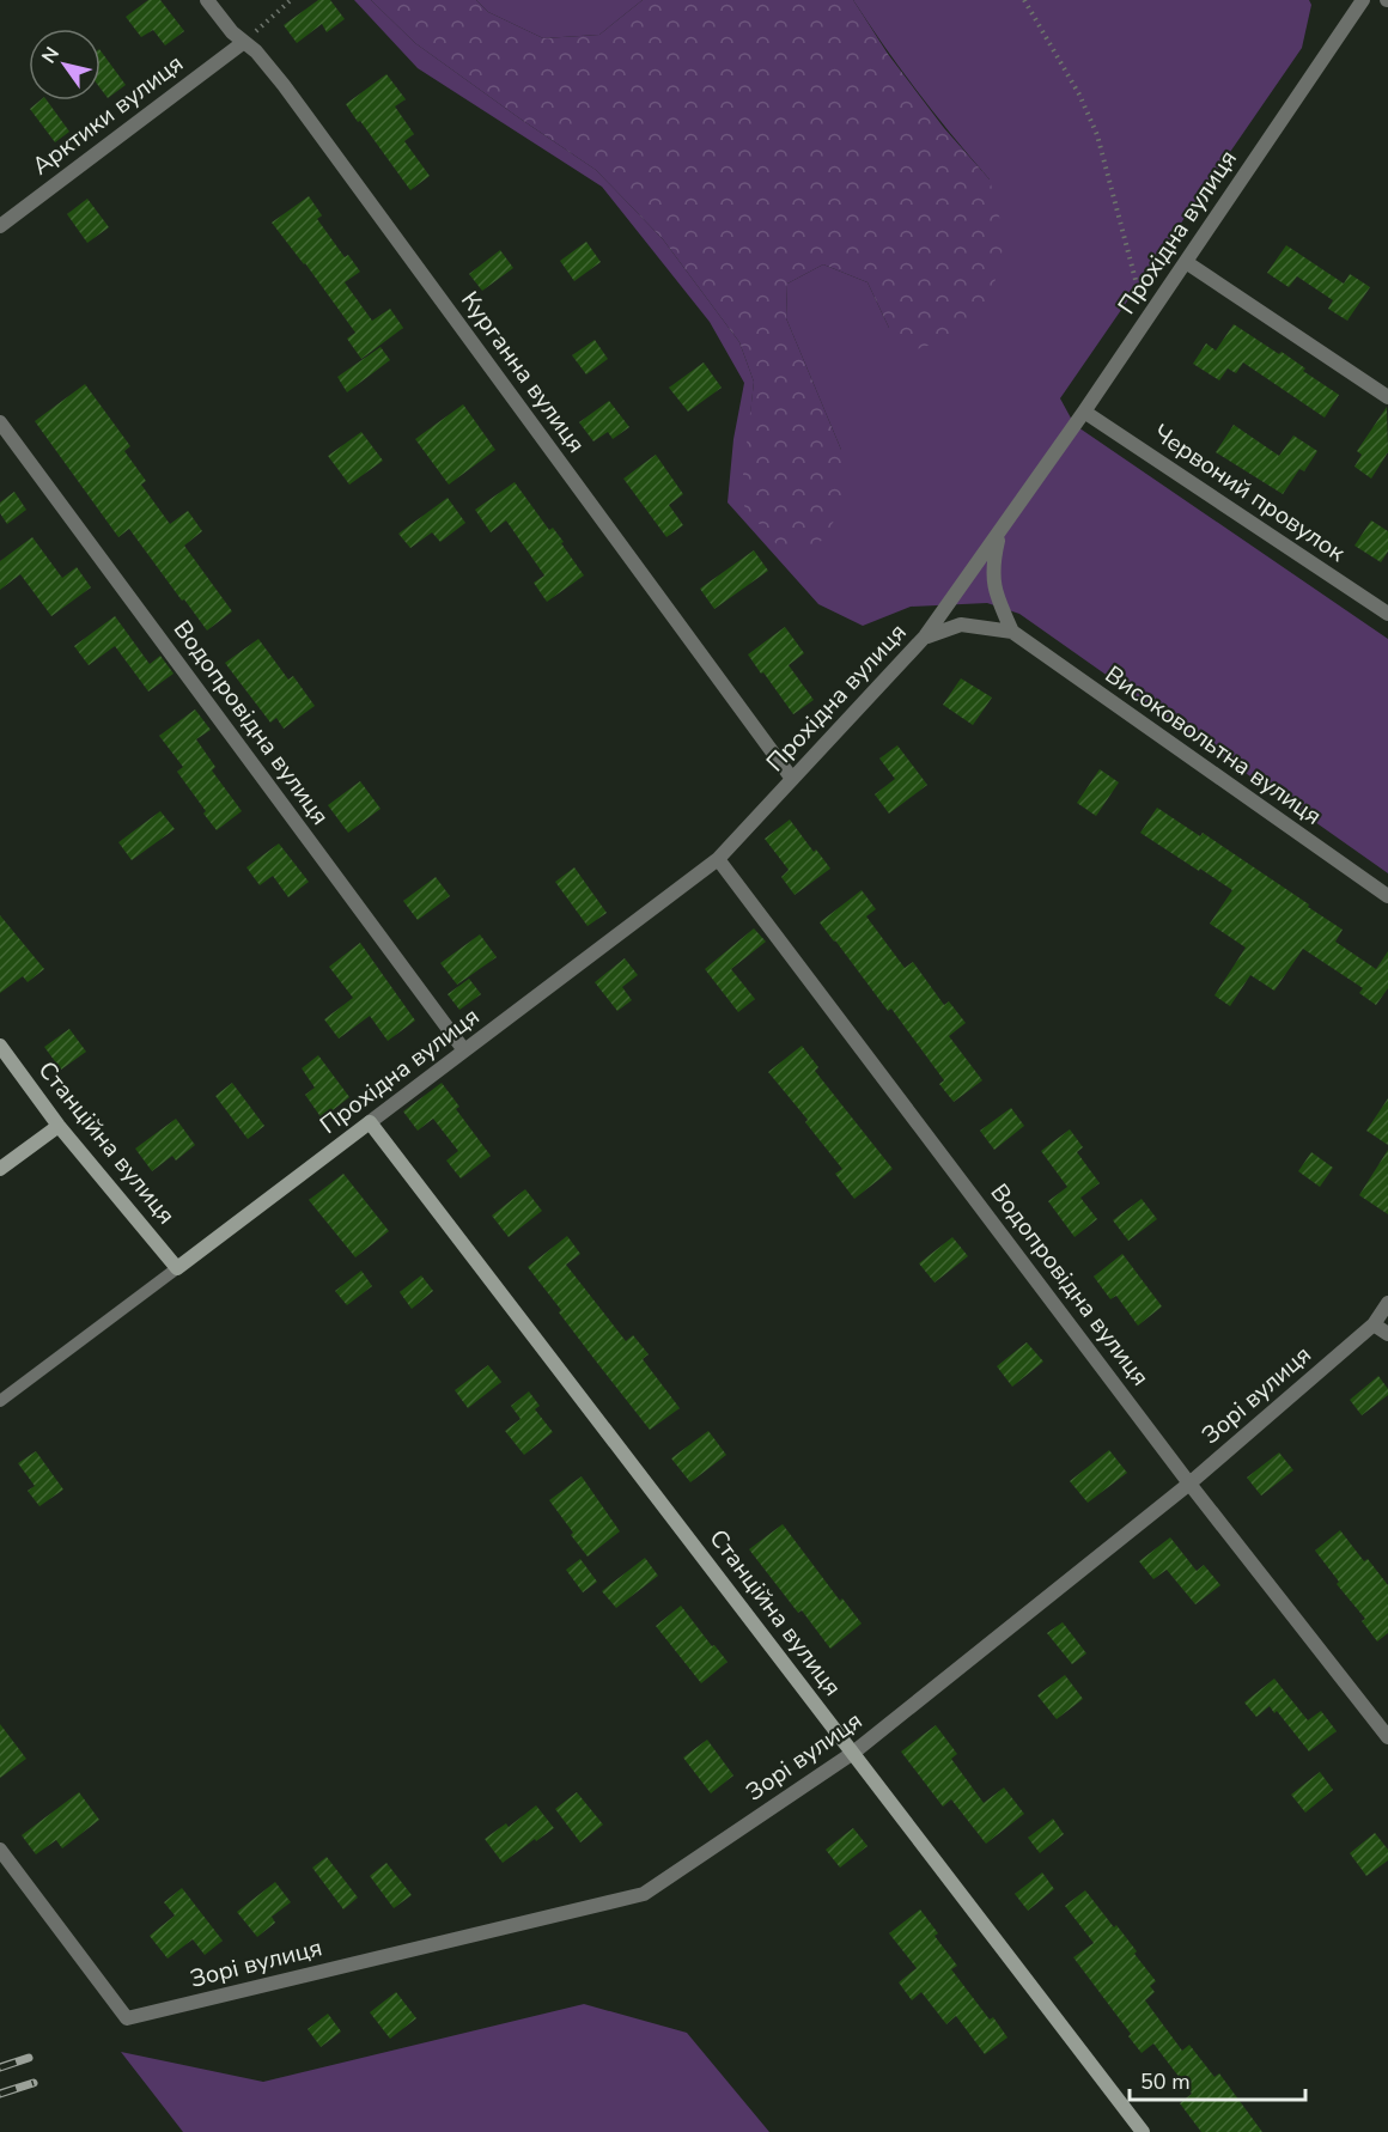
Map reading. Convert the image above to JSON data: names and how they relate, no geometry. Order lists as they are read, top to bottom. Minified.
{"streets":{"street":["Арктики вулиця","Прохідна вулиця","Курганна вулиця","Червоний провулок","Водопровідна вулиця","Високовольтна вулиця","Станційна вулиця","Зорі вулиця"]},"crossings":[["Арктики вулиця","Курганна вулиця"],["Прохідна вулиця","Курганна вулиця"],["Прохідна вулиця","Червоний провулок"],["Прохідна вулиця","Водопровідна вулиця"],["Прохідна вулиця","Високовольтна вулиця"],["Прохідна вулиця","Станційна вулиця"],["Водопровідна вулиця","Зорі вулиця"],["Станційна вулиця","Зорі вулиця"]],"scale_bar":"50 m","north":"top left"}
